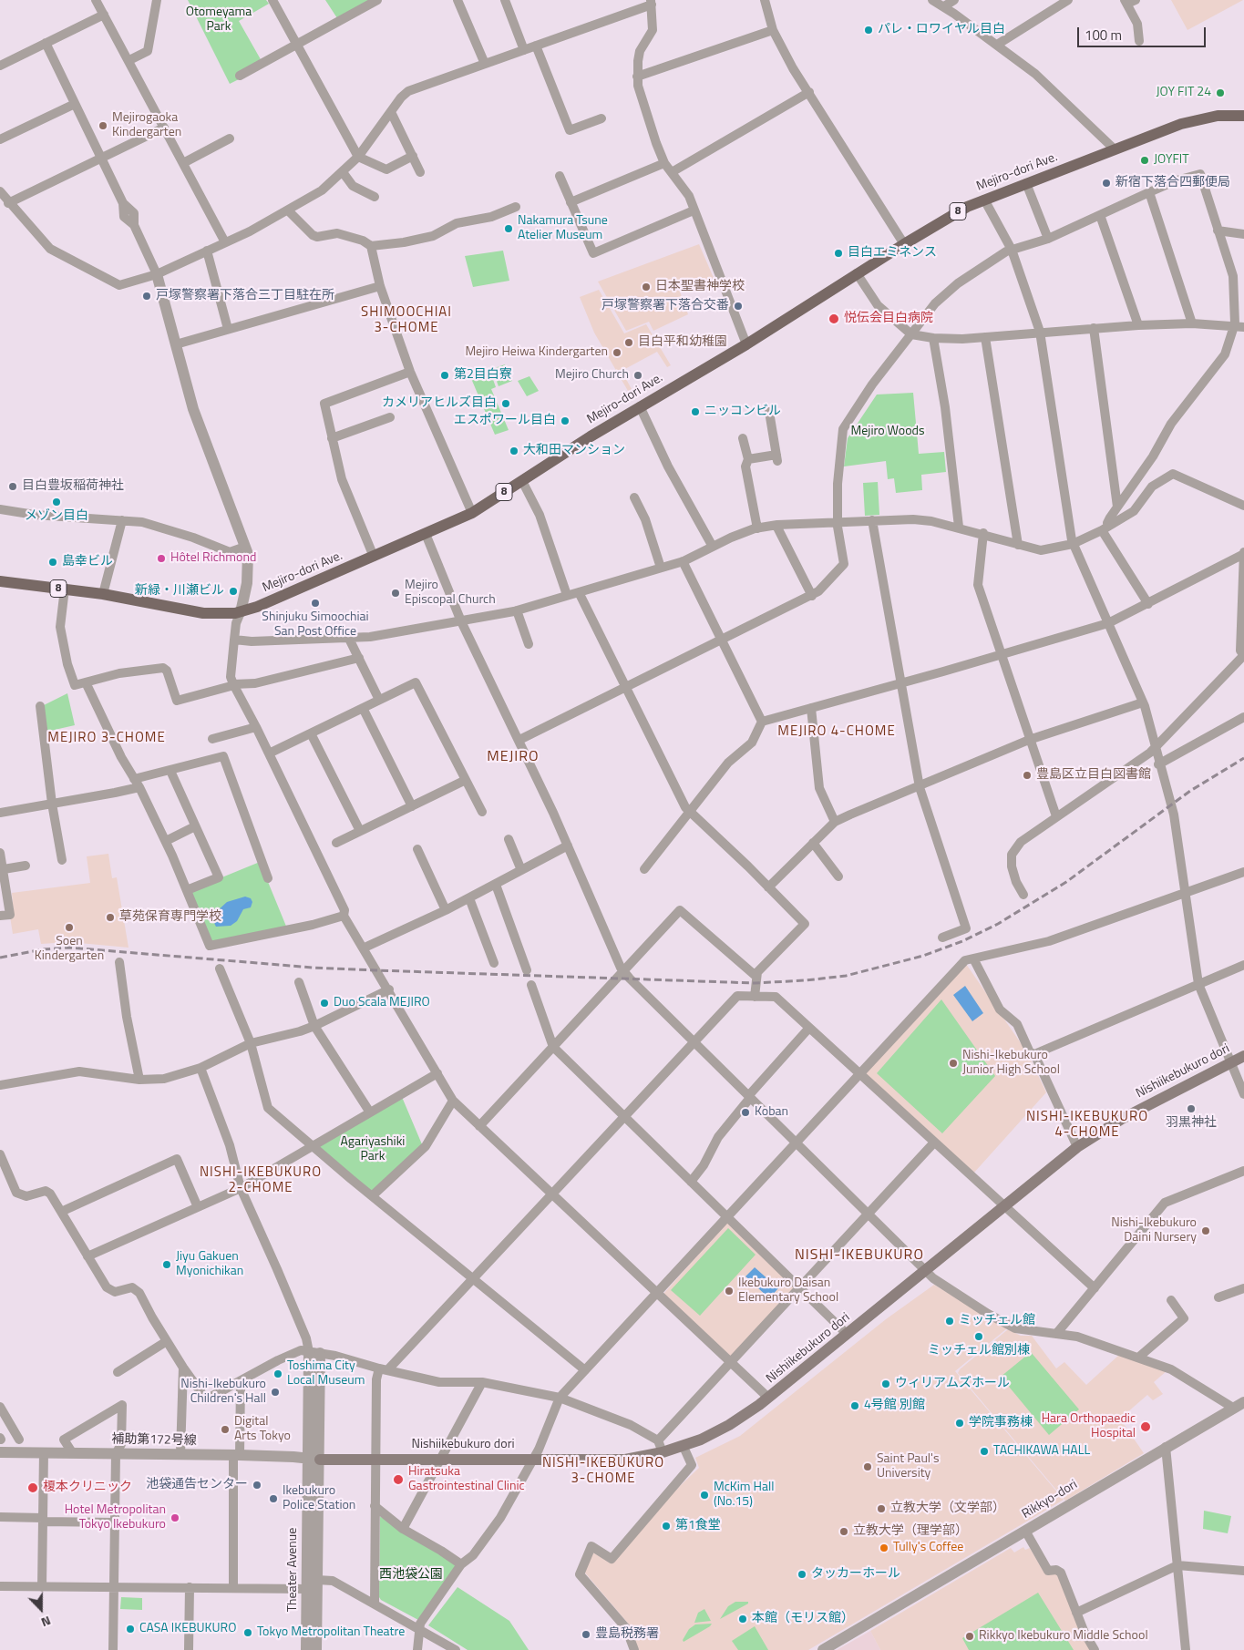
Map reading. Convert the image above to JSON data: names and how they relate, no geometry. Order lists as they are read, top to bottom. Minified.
{"streets":{"main road":["Mejiro-dori Ave.","8","Nishiikebukuro dori"],"street":["補助第172号線","Rikkyo-dori","Theater Avenue"]},"crossings":[["Nishiikebukuro dori","補助第172号線"],["Nishiikebukuro dori","Theater Avenue"],["補助第172号線","Theater Avenue"]],"districts":["SHIMOOCHIAI 3-CHOME","MEJIRO 4-CHOME","MEJIRO 3-CHOME","MEJIRO","NISHI-IKEBUKURO 4-CHOME","NISHI-IKEBUKURO 2-CHOME","NISHI-IKEBUKURO","NISHI-IKEBUKURO 3-CHOME"],"parks":["Otomeyama Park","Mejiro Woods","Agariyashiki Park","西池袋公園"],"places":["パレ・ロワイヤル目白","JOY FIT 24","Mejirogaoka Kindergarten","JOYFIT","新宿下落合四郵便局","Nakamura Tsune Atelier Museum","目白エミネンス","日本聖書神学校","戸塚警察署下落合三丁目駐在所","戸塚警察署下落合交番","悦伝会目白病院","目白平和幼稚園","Mejiro Heiwa Kindergarten","第2目白寮","Mejiro Church","カメリアヒルズ目白","ニッコンビル","エスポワール目白","大和田マンション","目白豊坂稲荷神社","メゾン目白","Hôtel Richmond","島幸ビル","新緑・川瀬ビル","Mejiro Episcopal Church","Shinjuku Simoochiai San Post Office","豊島区立目白図書館","草苑保育専門学校","Soen Kindergarten","Duo Scala MEJIRO","Nishi-Ikebukuro Junior High School","羽黒神社","Koban","Nishi-Ikebukuro Daini Nursery","Jiyu Gakuen Myonichikan","Ikebukuro Daisan Elementary School","ミッチェル館","ミッチェル館別棟","Toshima City Local Museum","ウィリアムズホール","Nishi-Ikebukuro Children's Hall","4号館 別館","学院事務棟","Hara Orthopaedic Hospital","Digital Arts Tokyo","TACHIKAWA HALL","Saint Paul's University","Hiratsuka Gastrointestinal Clinic","池袋通告センター","榎本クリニック","McKim Hall (No.15)","Ikebukuro Police Station","立教大学（文学部）","Hotel Metropolitan Tokyo Ikebukuro","第1食堂","立教大学（理学部）","Tully's Coffee","タッカーホール","本館（モリス館）","CASA IKEBUKURO","Tokyo Metropolitan Theatre","豊島税務署","Rikkyo Ikebukuro Middle School"],"scale_bar":"100 m","north":"bottom"}
